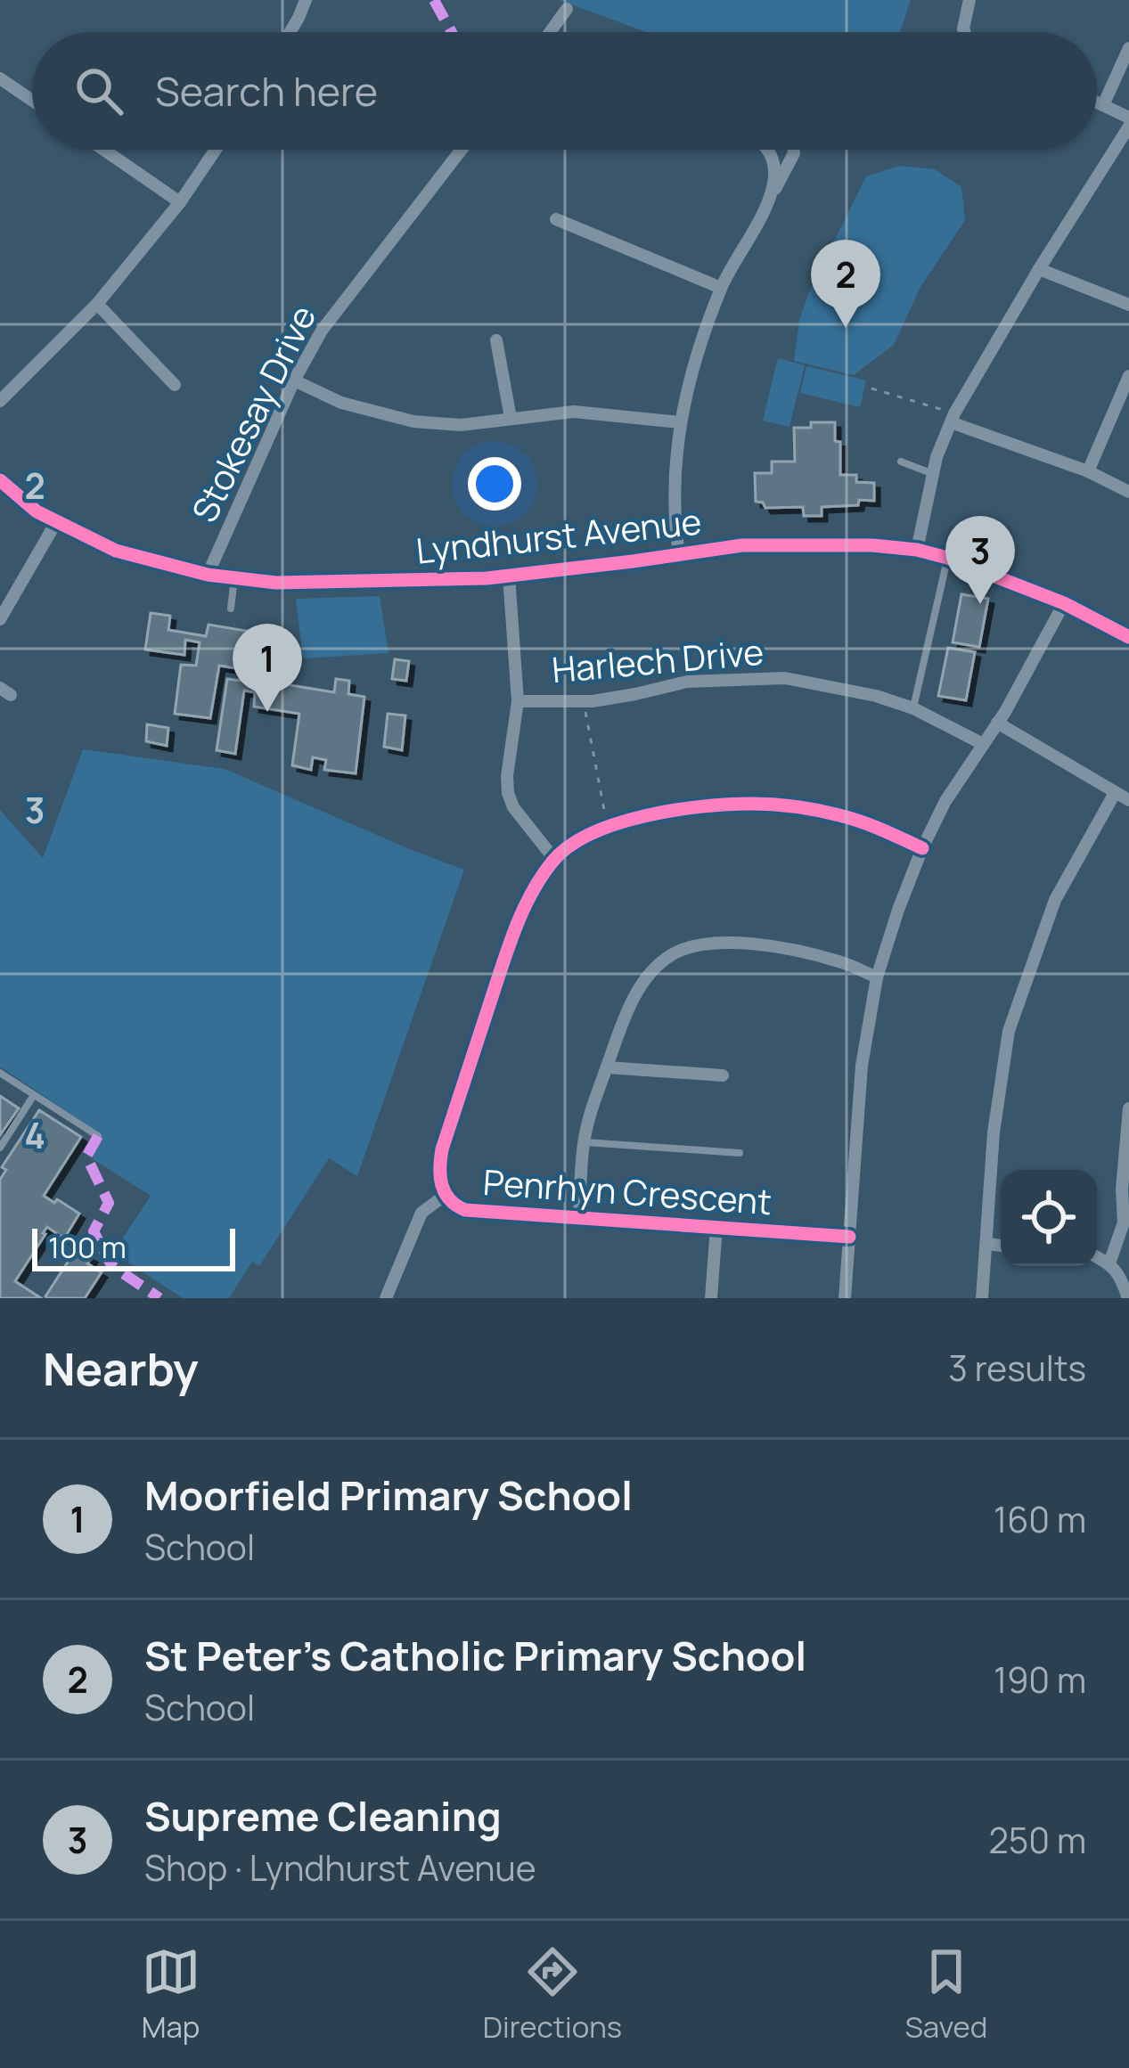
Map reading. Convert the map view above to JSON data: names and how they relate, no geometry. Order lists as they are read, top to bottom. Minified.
{"streets":{"street":["Stokesay Drive","Lyndhurst Avenue","Harlech Drive","Penrhyn Crescent"]},"crossings":[["Stokesay Drive","Lyndhurst Avenue"]],"scale_bar":"100 m","page":{"search":"Search here","pins":["2","3","1"],"scale":"100 m","heading":["Nearby","3 results"],"list":[{"mark":"1","name":"Moorfield Primary School","note":"School","value":"160 m"},{"mark":"2","name":"St Peter's Catholic Primary School","note":"School","value":"190 m"},{"mark":"3","name":"Supreme Cleaning","note":"Shop · Lyndhurst Avenue","value":"250 m"}],"nav":["Map","Directions","Saved"]},"grid":{"rows":["2","3","4"]}}
